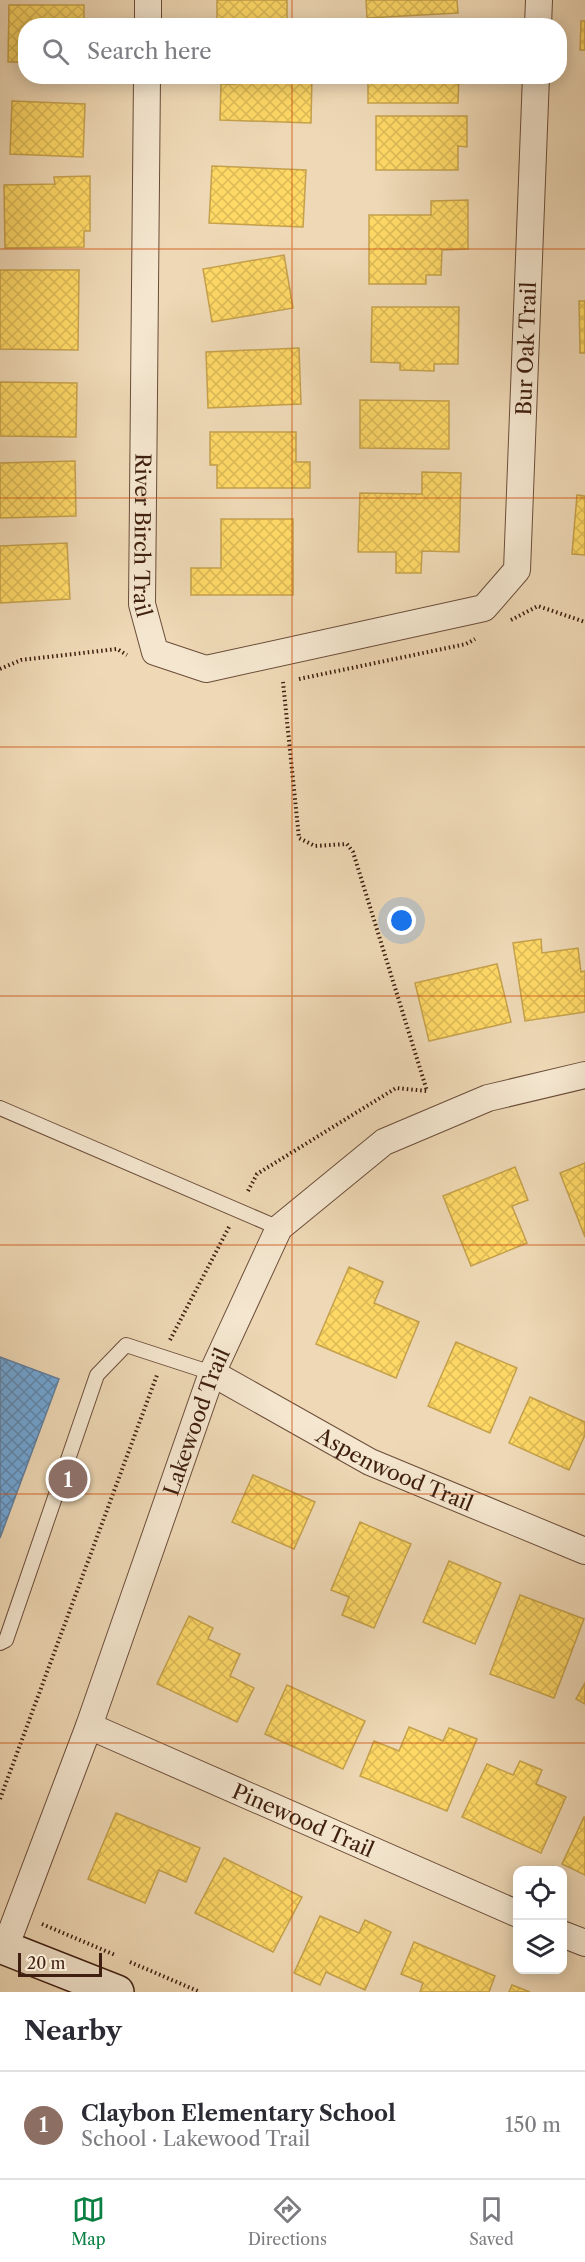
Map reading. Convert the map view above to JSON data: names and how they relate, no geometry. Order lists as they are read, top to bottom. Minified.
{"streets":{"street":["Bur Oak Trail","River Birch Trail","Lakewood Trail","Aspenwood Trail","Pinewood Trail"]},"crossings":[["Bur Oak Trail","River Birch Trail"],["Lakewood Trail","Aspenwood Trail"],["Lakewood Trail","Pinewood Trail"]],"scale_bar":"20 m","page":{"search":"Search here","pins":"1","scale":"20 m","heading":"Nearby","list":[{"mark":"1","name":"Claybon Elementary School","note":"School · Lakewood Trail","value":"150 m"}],"nav":["Map","Directions","Saved"]}}
